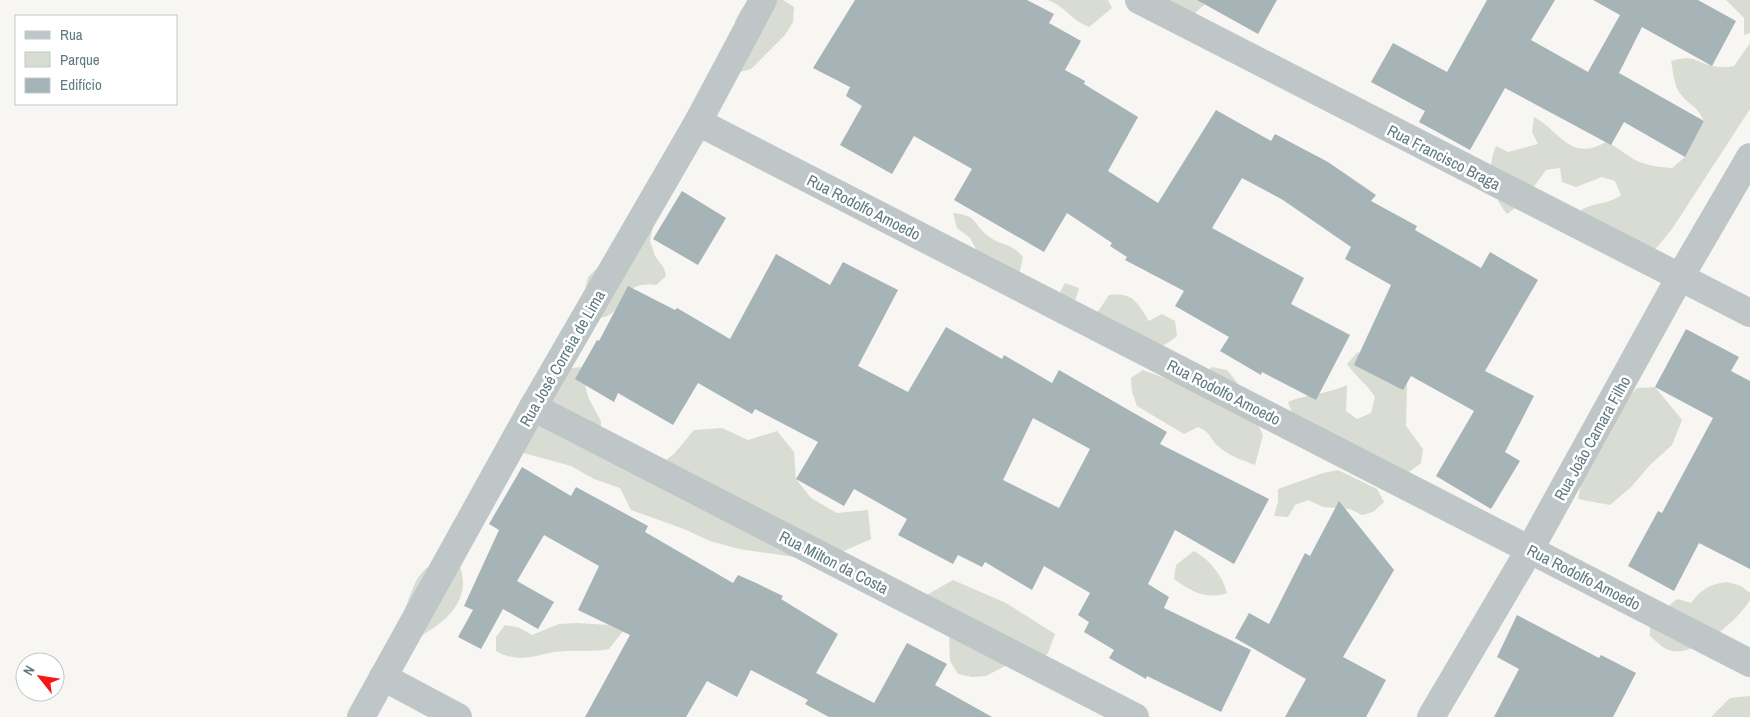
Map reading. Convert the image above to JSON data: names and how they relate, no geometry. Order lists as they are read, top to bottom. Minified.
{"streets":{"street":["Rua Francisco Braga","Rua Rodolfo Amoedo","Rua José Correia de Lima","Rua João Camara Filho","Rua Milton da Costa"]},"crossings":[["Rua Francisco Braga","Rua João Camara Filho"],["Rua Rodolfo Amoedo","Rua José Correia de Lima"],["Rua Rodolfo Amoedo","Rua João Camara Filho"],["Rua José Correia de Lima","Rua Milton da Costa"]],"legend":["Rua","Parque","Edifício"],"north":"top left"}
